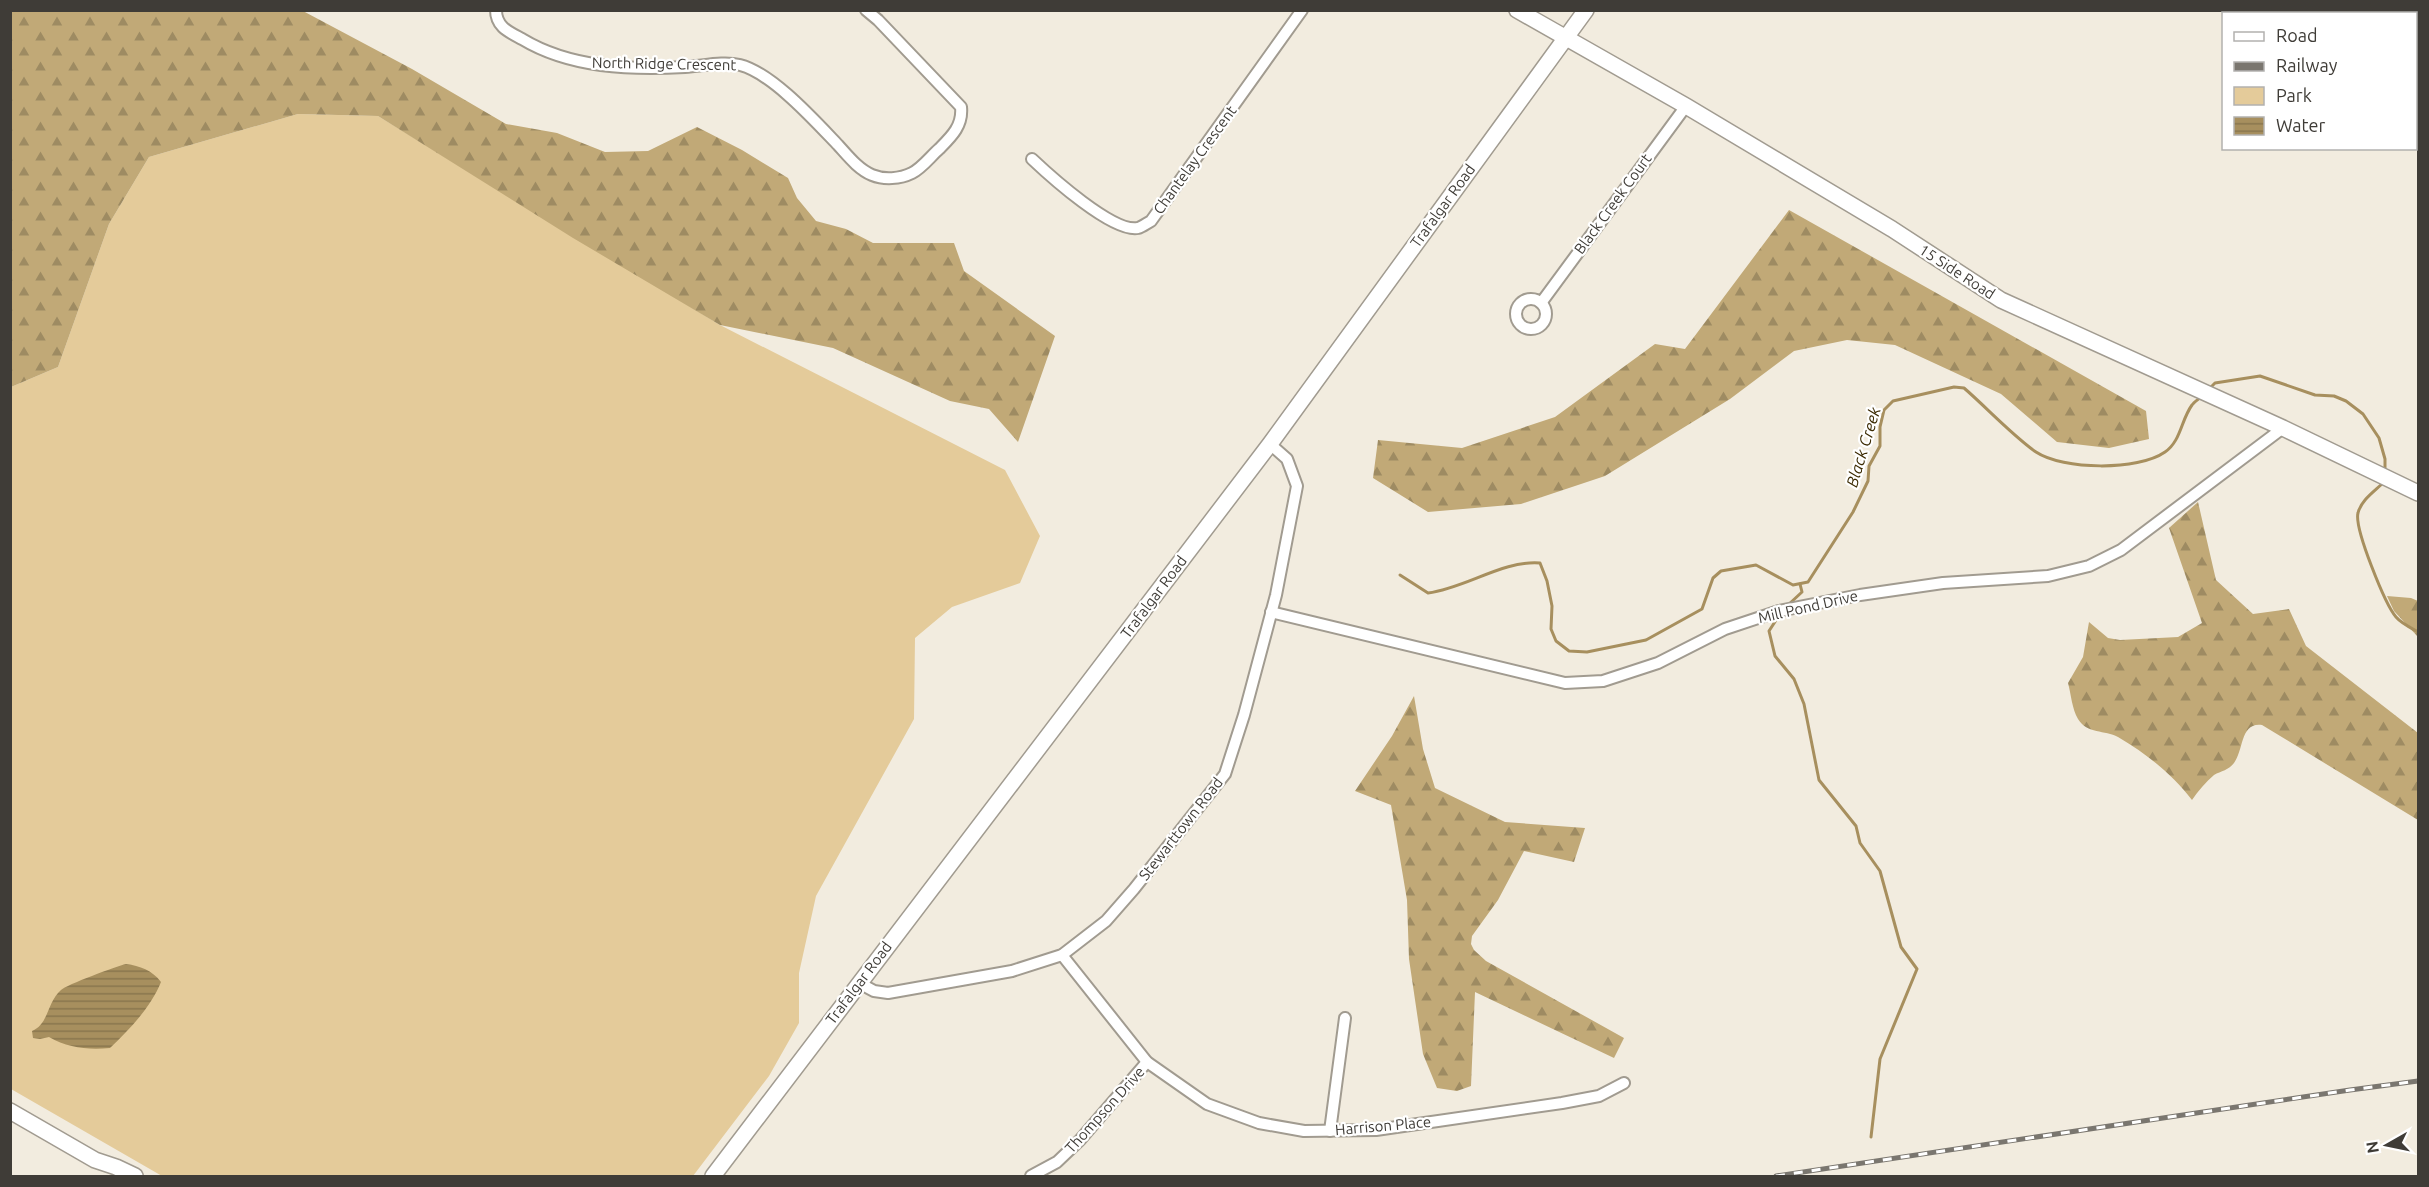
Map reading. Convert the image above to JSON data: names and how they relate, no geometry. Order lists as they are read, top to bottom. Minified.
{"streets":{"main road":["Trafalgar Road","15 Side Road"],"street":["North Ridge Crescent","Chantelay Crescent","Black Creek Court","Mill Pond Drive","Stewarttown Road","Thompson Drive","Harrison Place"]},"crossings":[["Black Creek Court","15 Side Road"],["Trafalgar Road","15 Side Road"],["Trafalgar Road","Stewarttown Road"],["15 Side Road","Mill Pond Drive"],["Mill Pond Drive","Stewarttown Road"],["Stewarttown Road","Harrison Place"],["Thompson Drive","Harrison Place"]],"water":["Black Creek"],"legend":["Road","Railway","Park","Water"],"north":"left"}
